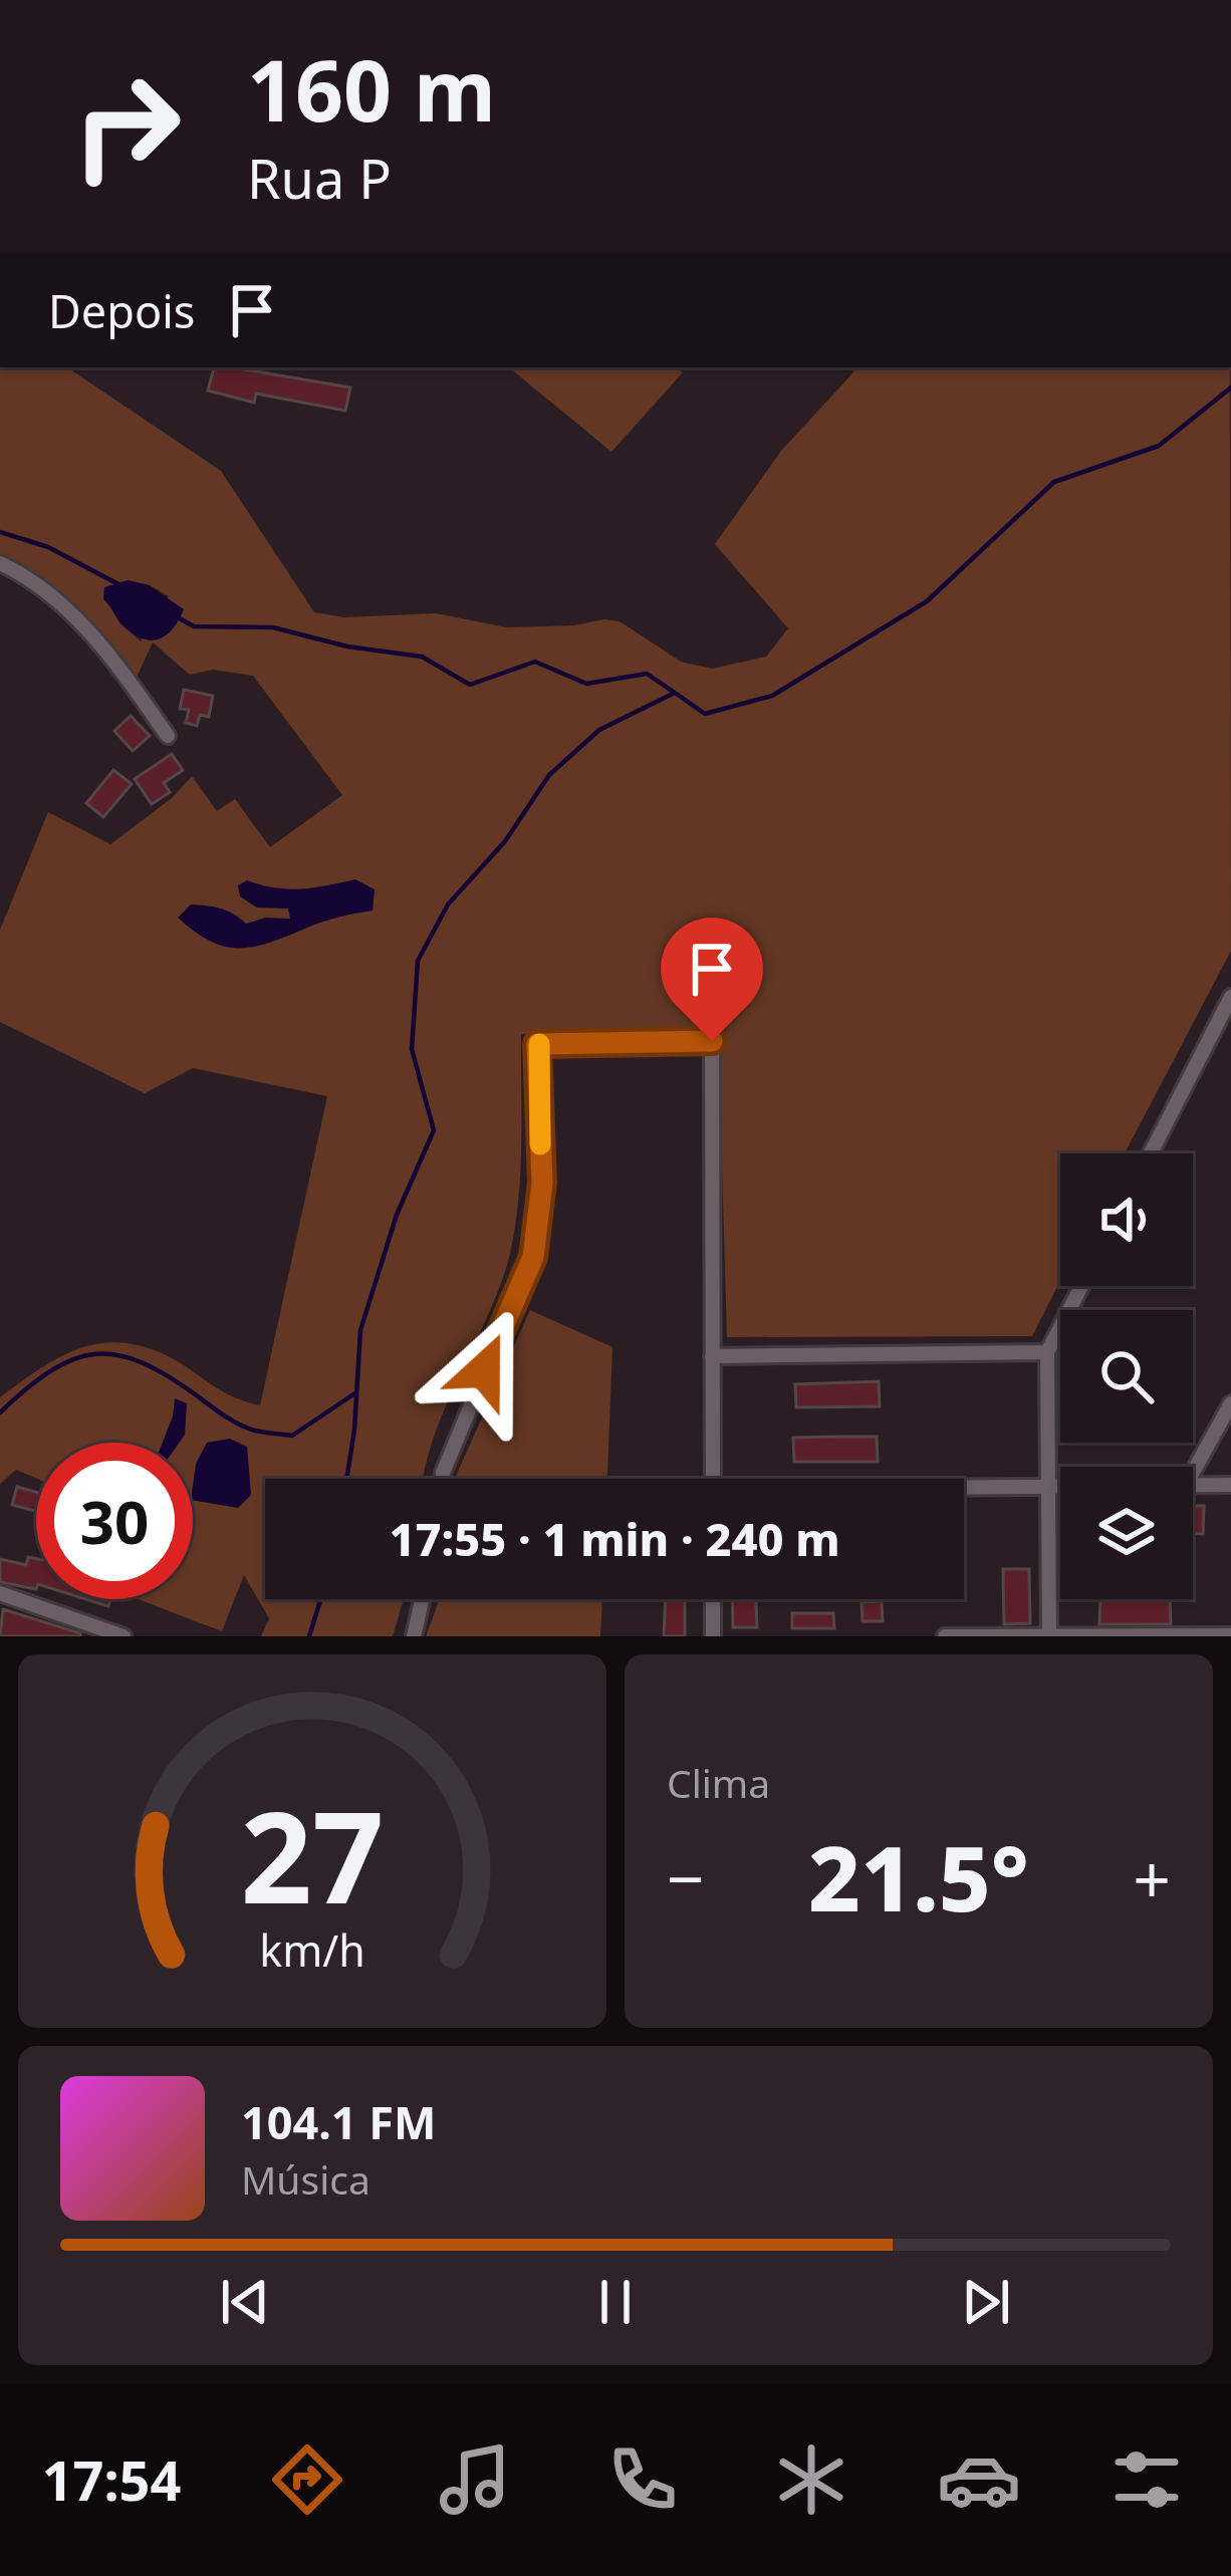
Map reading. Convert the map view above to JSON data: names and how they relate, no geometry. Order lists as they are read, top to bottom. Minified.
{"page":{"turn":["160 m","Rua P"],"then":"Depois","limit":"30","trip":"17:55 · 1 min · 240 m","tile":"Clima","heat":["−","21.5°","+"],"song":["104.1 FM","Música"],"tabs":"17:54","gauge":["27","km/h"]}}
